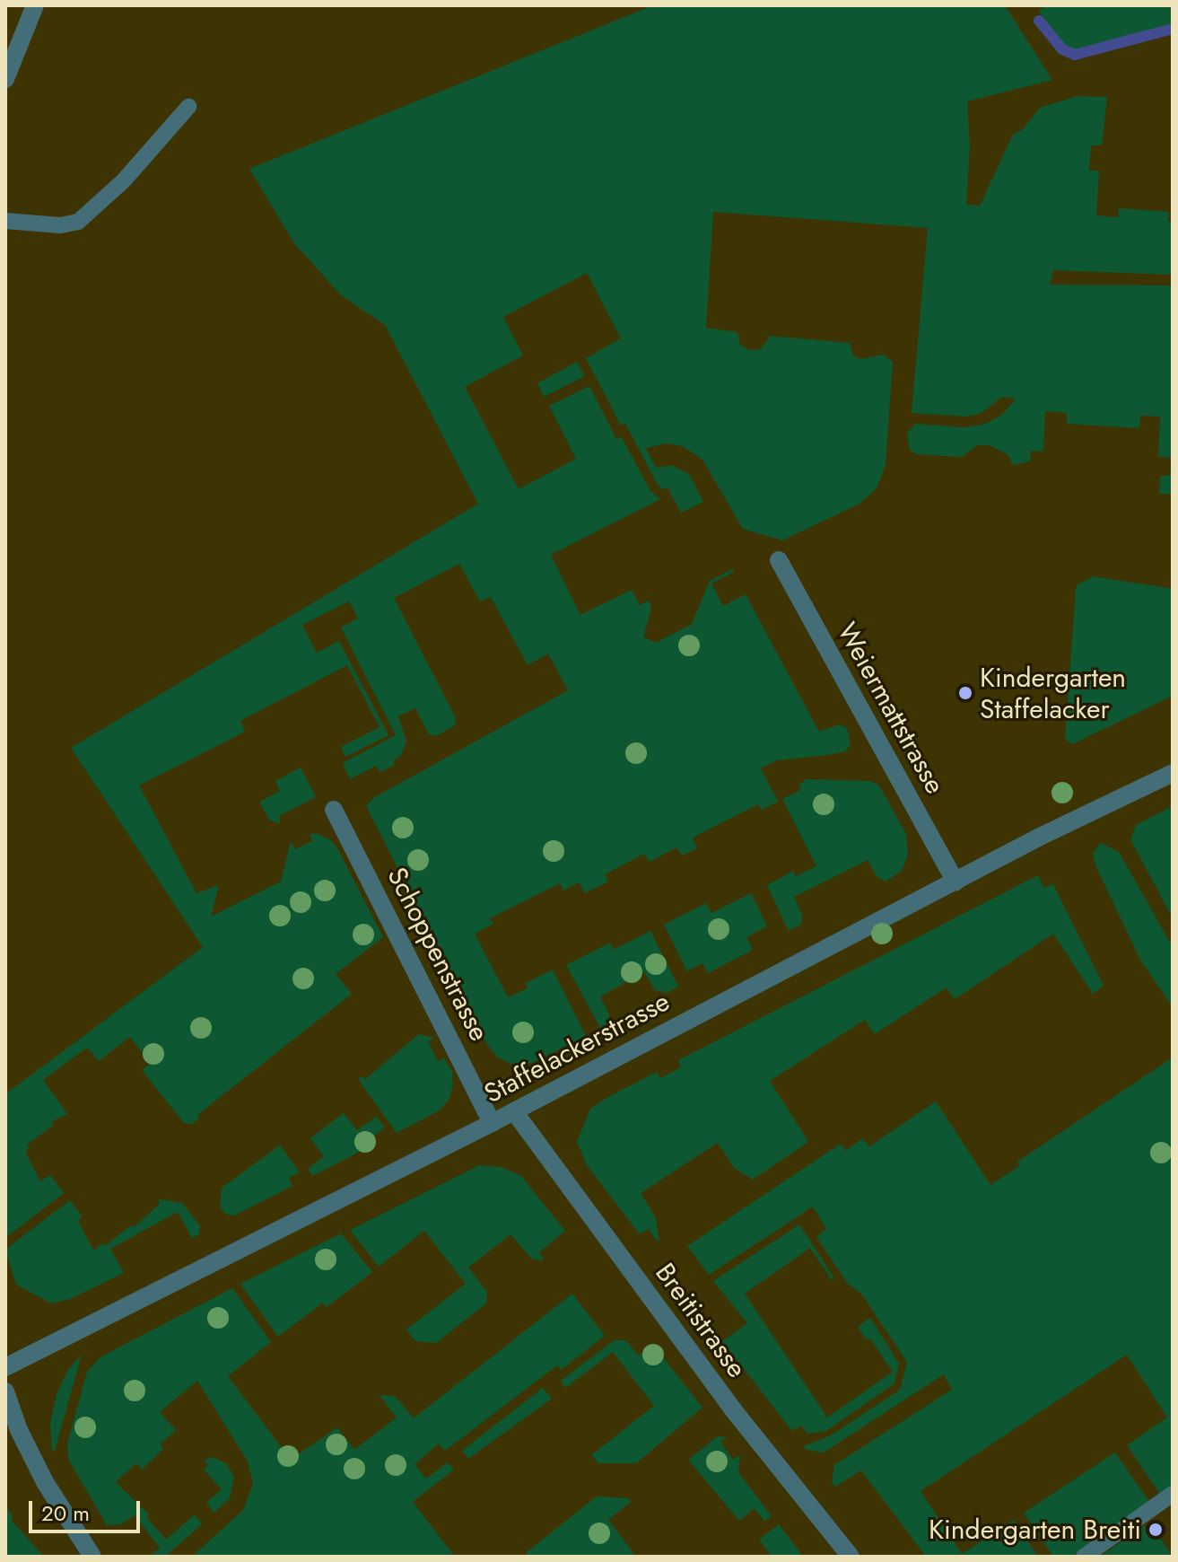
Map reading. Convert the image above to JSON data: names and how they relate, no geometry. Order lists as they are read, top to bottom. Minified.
{"streets":{"street":["Weiermattstrasse","Schoppenstrasse","Staffelackerstrasse","Breitistrasse"]},"crossings":[["Weiermattstrasse","Staffelackerstrasse"],["Schoppenstrasse","Staffelackerstrasse"],["Staffelackerstrasse","Breitistrasse"]],"places":["Kindergarten Staffelacker","Kindergarten Breiti"],"scale_bar":"20 m"}
